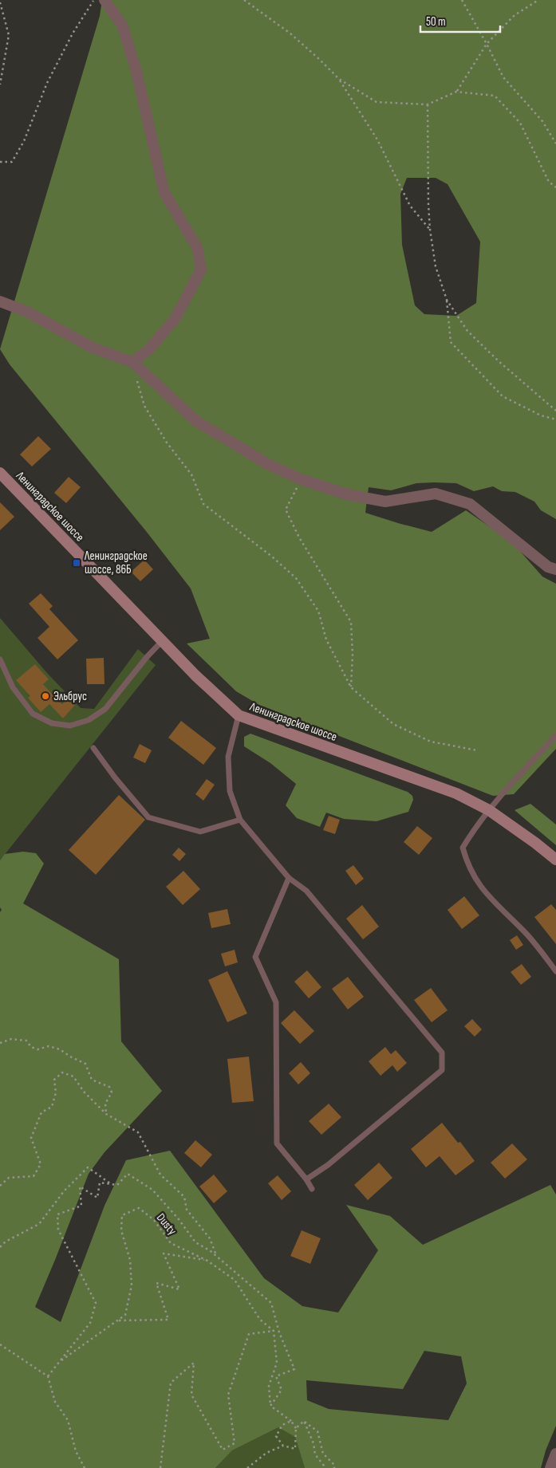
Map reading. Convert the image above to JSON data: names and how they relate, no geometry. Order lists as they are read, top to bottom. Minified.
{"streets":{"main road":["Ленинградское шоссе"],"path":["Dusty"]},"places":{"transit":["Ленинградское шоссе, 86Б"],"other":["Эльбрус"]},"scale_bar":"50 m"}
